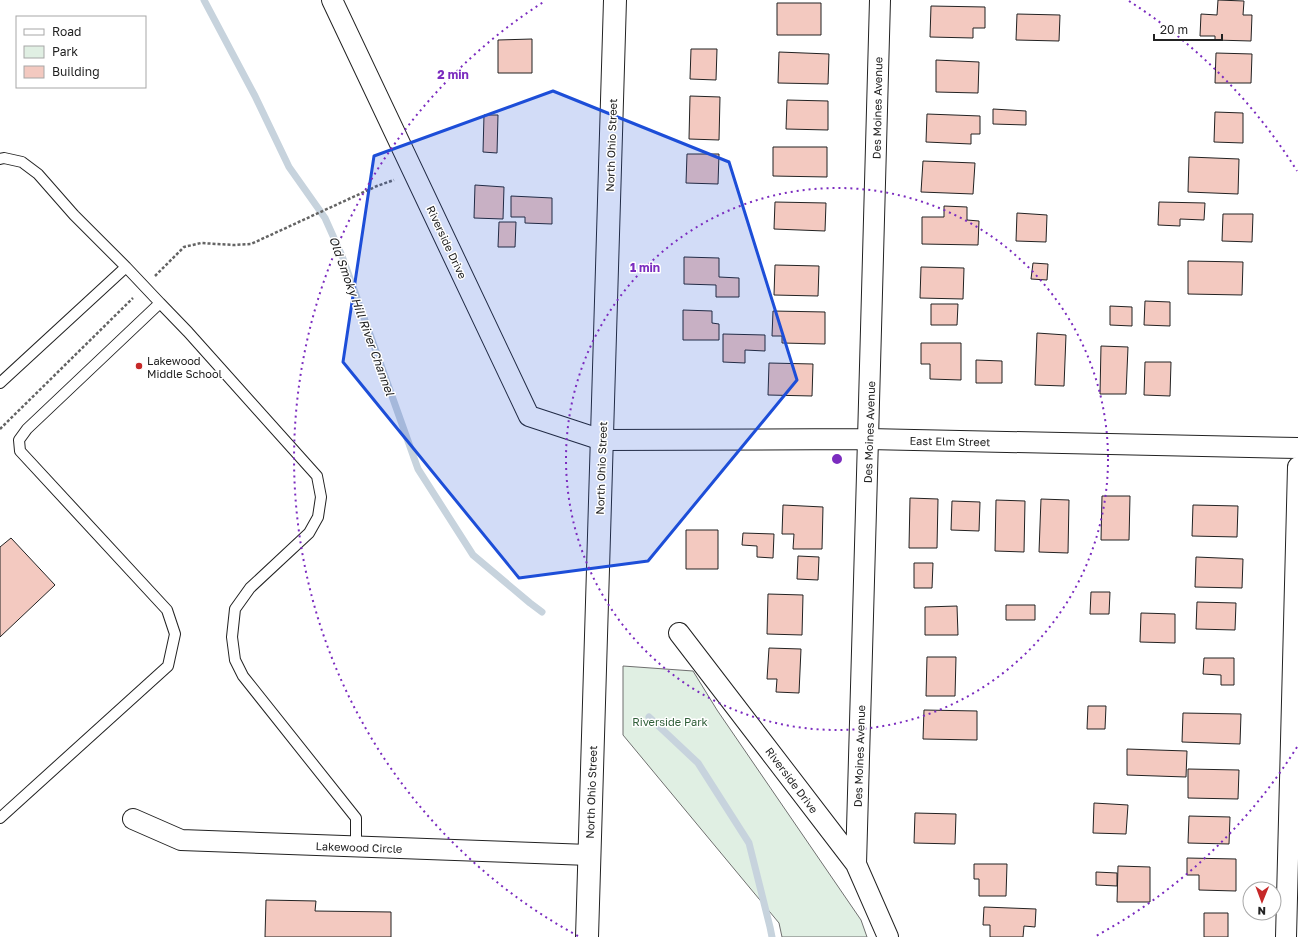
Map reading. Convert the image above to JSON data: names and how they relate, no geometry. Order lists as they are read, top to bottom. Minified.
{"streets":{"main road":["North Ohio Street"],"street":["Des Moines Avenue","Riverside Drive","East Elm Street","Lakewood Circle"]},"crossings":[["Des Moines Avenue","Riverside Drive"],["Des Moines Avenue","East Elm Street"],["North Ohio Street","Riverside Drive"],["North Ohio Street","East Elm Street"],["North Ohio Street","Lakewood Circle"],["Riverside Drive","East Elm Street"]],"water":["Old Smoky Hill River Channel"],"parks":["Riverside Park"],"places":["Lakewood Middle School"],"legend":["Road","Park","Building"],"scale_bar":"20 m","north":"bottom","rings":["2 min","1 min"]}
